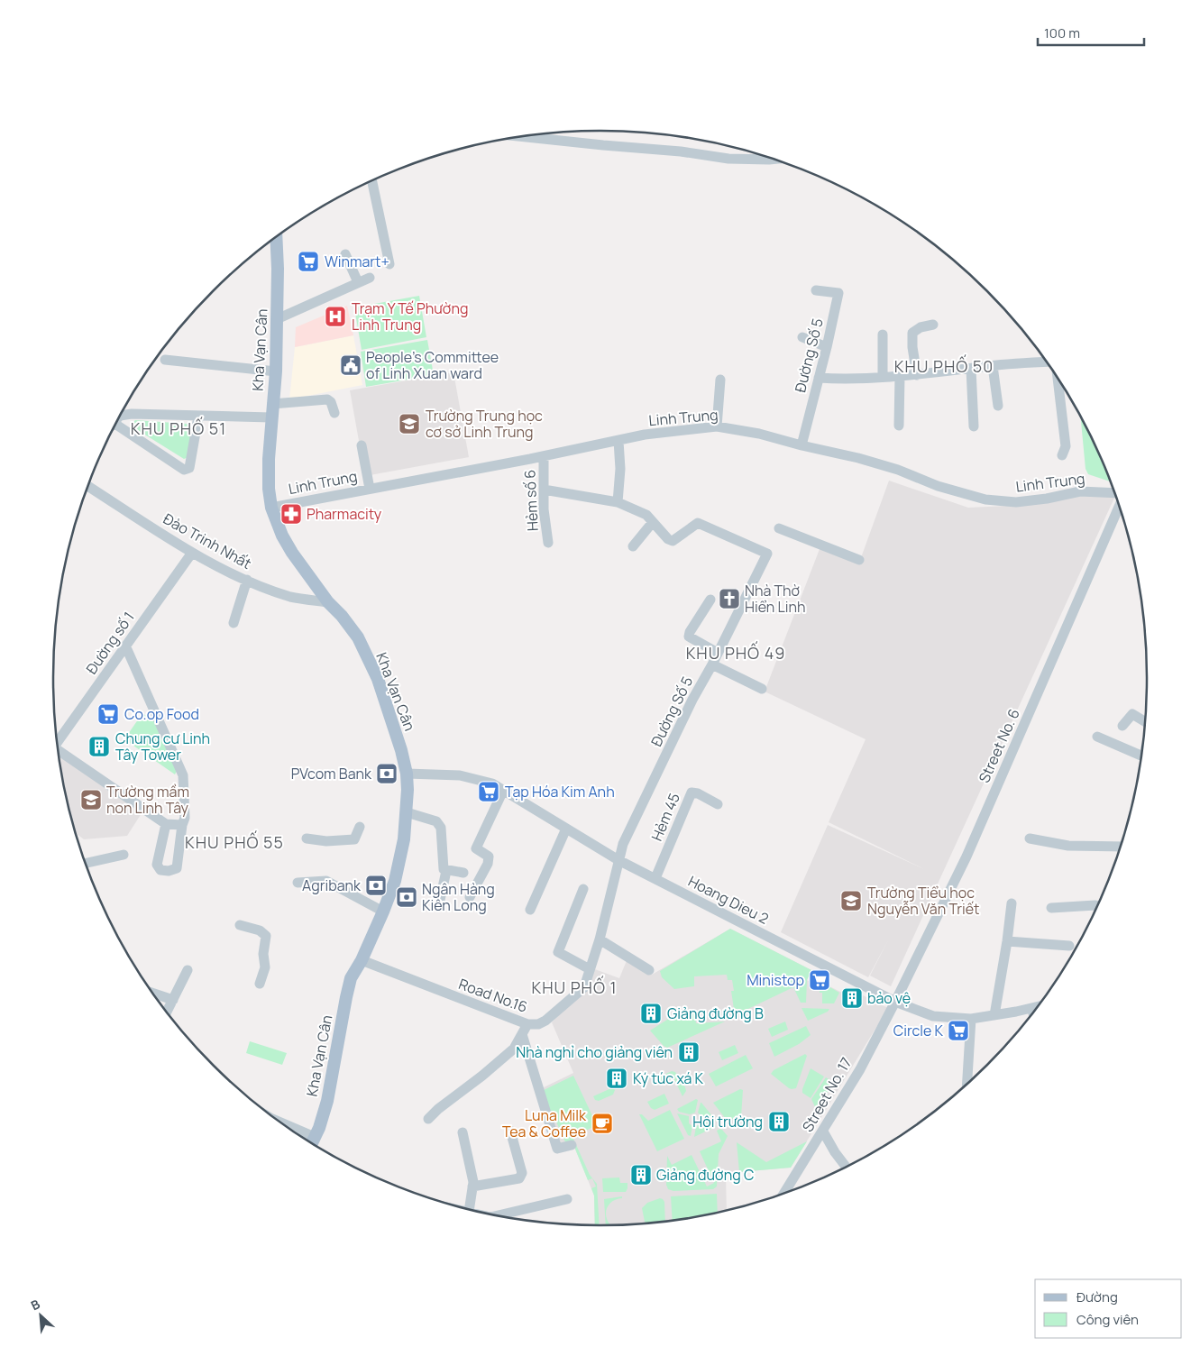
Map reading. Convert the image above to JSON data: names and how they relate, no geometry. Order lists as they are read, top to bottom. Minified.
{"streets":{"main road":["Kha Vạn Cân"],"street":["Đường Số 5","Linh Trung","Hẻm số 6","Đào Trinh Nhất","Đường số 1","Street No. 6","Hẻm 45","Hoang Dieu 2","Road No.16","Street No. 17"]},"crossings":[["Kha Vạn Cân","Linh Trung"],["Kha Vạn Cân","Đào Trinh Nhất"],["Kha Vạn Cân","Hoang Dieu 2"],["Kha Vạn Cân","Road No.16"],["Đường Số 5","Linh Trung"],["Đường Số 5","Hoang Dieu 2"],["Đường Số 5","Road No.16"],["Linh Trung","Hẻm số 6"],["Đào Trinh Nhất","Đường số 1"],["Street No. 6","Hoang Dieu 2"],["Street No. 6","Street No. 17"],["Hẻm 45","Hoang Dieu 2"],["Hoang Dieu 2","Road No.16"],["Hoang Dieu 2","Street No. 17"]],"districts":["KHU PHỐ 50","KHU PHỐ 51","KHU PHỐ 49","KHU PHỐ 55","KHU PHỐ 1"],"places":{"supermarket":["Winmart+","Co.op Food","Tạp Hóa Kim Anh","Ministop","Circle K"],"hospital":["Trạm Y Tế Phường Linh Trung"],"public building":["People's Committee of Linh Xuan ward"],"school or university":["Trường Trung học cơ sở Linh Trung","Trường mầm non Linh Tây","Trường Tiểu học Nguyễn Văn Triết"],"pharmacy":["Pharmacity"],"church":["Nhà Thờ Hiển Linh"],"building":["Chung cư Linh Tây Tower","bảo vệ","Giảng đường B","Nhà nghỉ cho giảng viên","Ký túc xá K","Hội trường","Giảng đường C"],"bank":["PVcom Bank","Agribank","Ngân Hàng Kiên Long"],"cafe":["Luna Milk Tea & Coffee"]},"legend":["Đường","Công viên"],"scale_bar":"100 m","north":"top left"}
